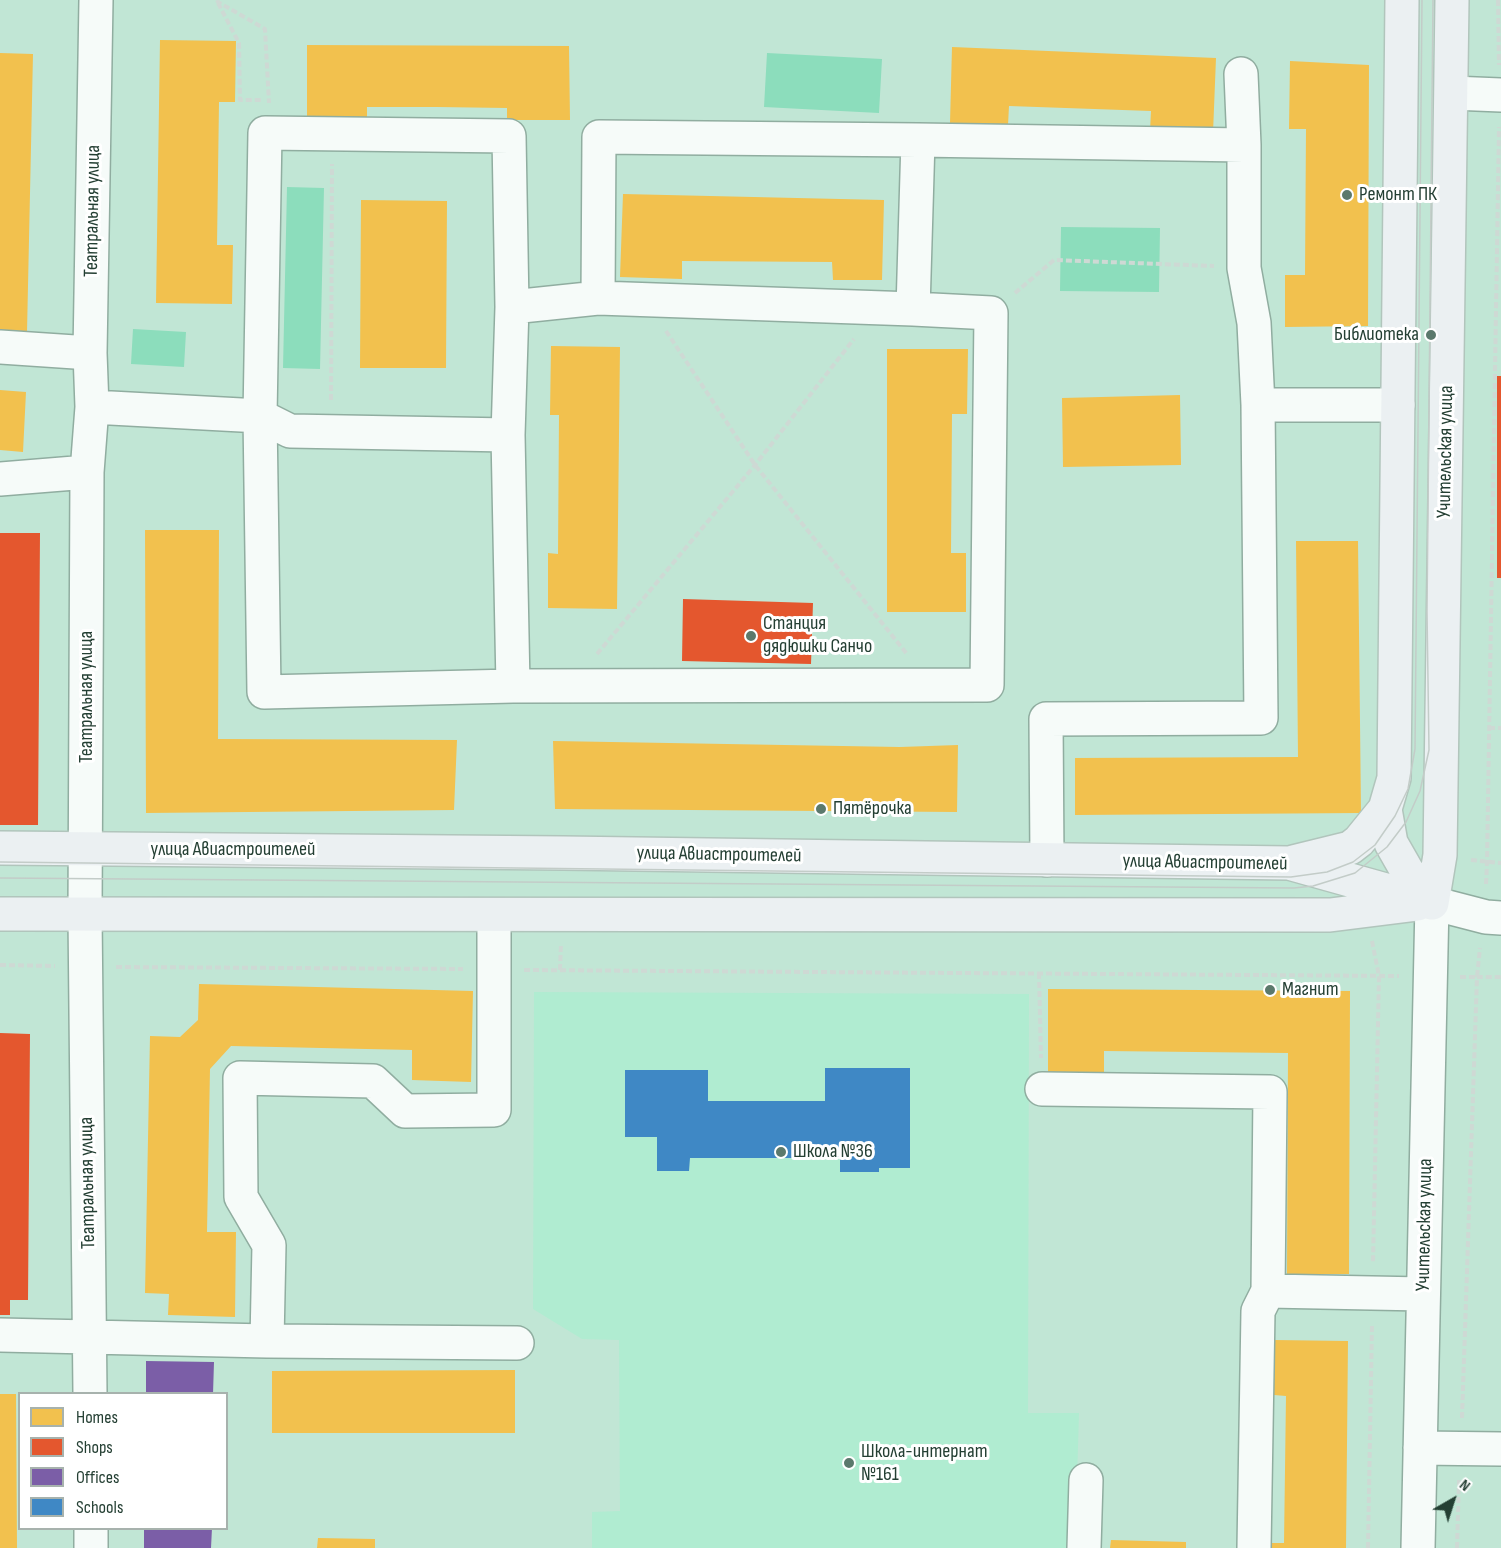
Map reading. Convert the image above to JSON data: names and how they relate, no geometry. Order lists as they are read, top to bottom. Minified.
{"streets":{"main road":["Учительская улица","улица Авиастроителей"],"street":["Театральная улица"]},"crossings":[["Театральная улица","улица Авиастроителей"],["Учительская улица","улица Авиастроителей"]],"places":["Ремонт ПК","Библиотека","Станция дядюшки Санчо","Пятёрочка","Магнит","Школа №36","Школа-интернат №161"],"legend":["Homes","Shops","Offices","Schools"],"north":"top right"}
